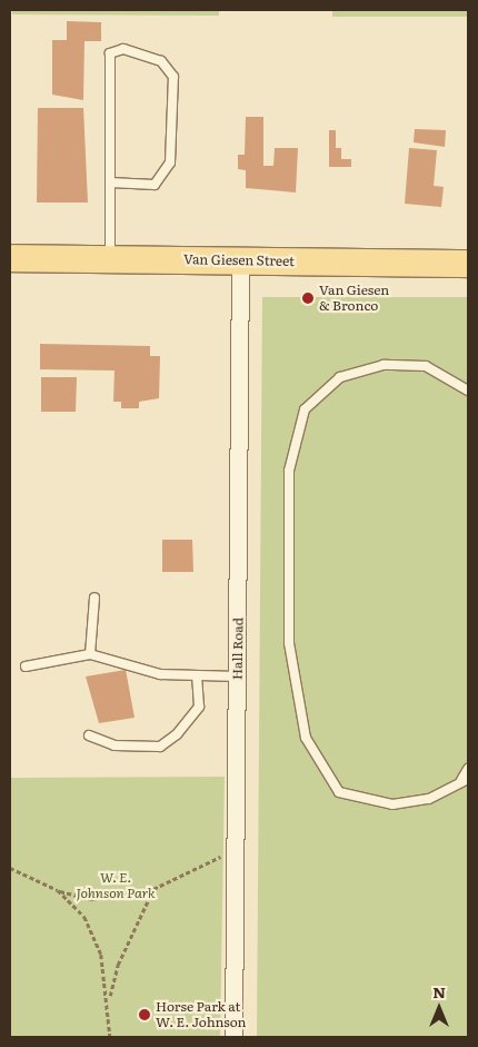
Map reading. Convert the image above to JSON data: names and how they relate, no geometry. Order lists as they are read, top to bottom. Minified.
{"streets":{"main road":["Van Giesen Street"],"street":["Hall Road"]},"crossings":[["Van Giesen Street","Hall Road"]],"parks":["W. E. Johnson Park"],"places":["Van Giesen & Bronco","Horse Park at W. E. Johnson"],"north":"top"}
